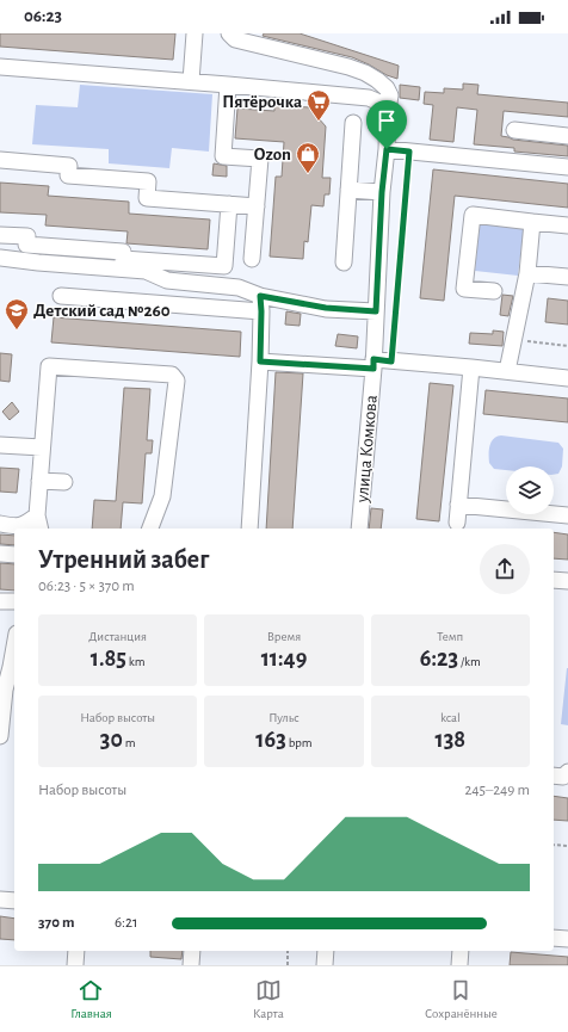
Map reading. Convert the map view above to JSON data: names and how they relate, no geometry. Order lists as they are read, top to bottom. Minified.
{"streets":{"street":["улица Комкова"]},"places":{"supermarket":["Пятёрочка"],"shop":["Ozon"],"school or university":["Детский сад №260"]},"page":{"status":"06:23","heading":["Утренний забег","06:23 · 5 × 370 m"],"stats":[["Дистанция","1.85 km"],["Время","11:49"],["Темп","6:23 /km"],["Набор высоты","30 m"],["Пульс","163 bpm"],["kcal","138"]],"chart":["Набор высоты","245–249 m"],"list":[{"name":"370 m","note":"6:21"}],"tabs":["Главная","Карта","Сохранённые"]}}
